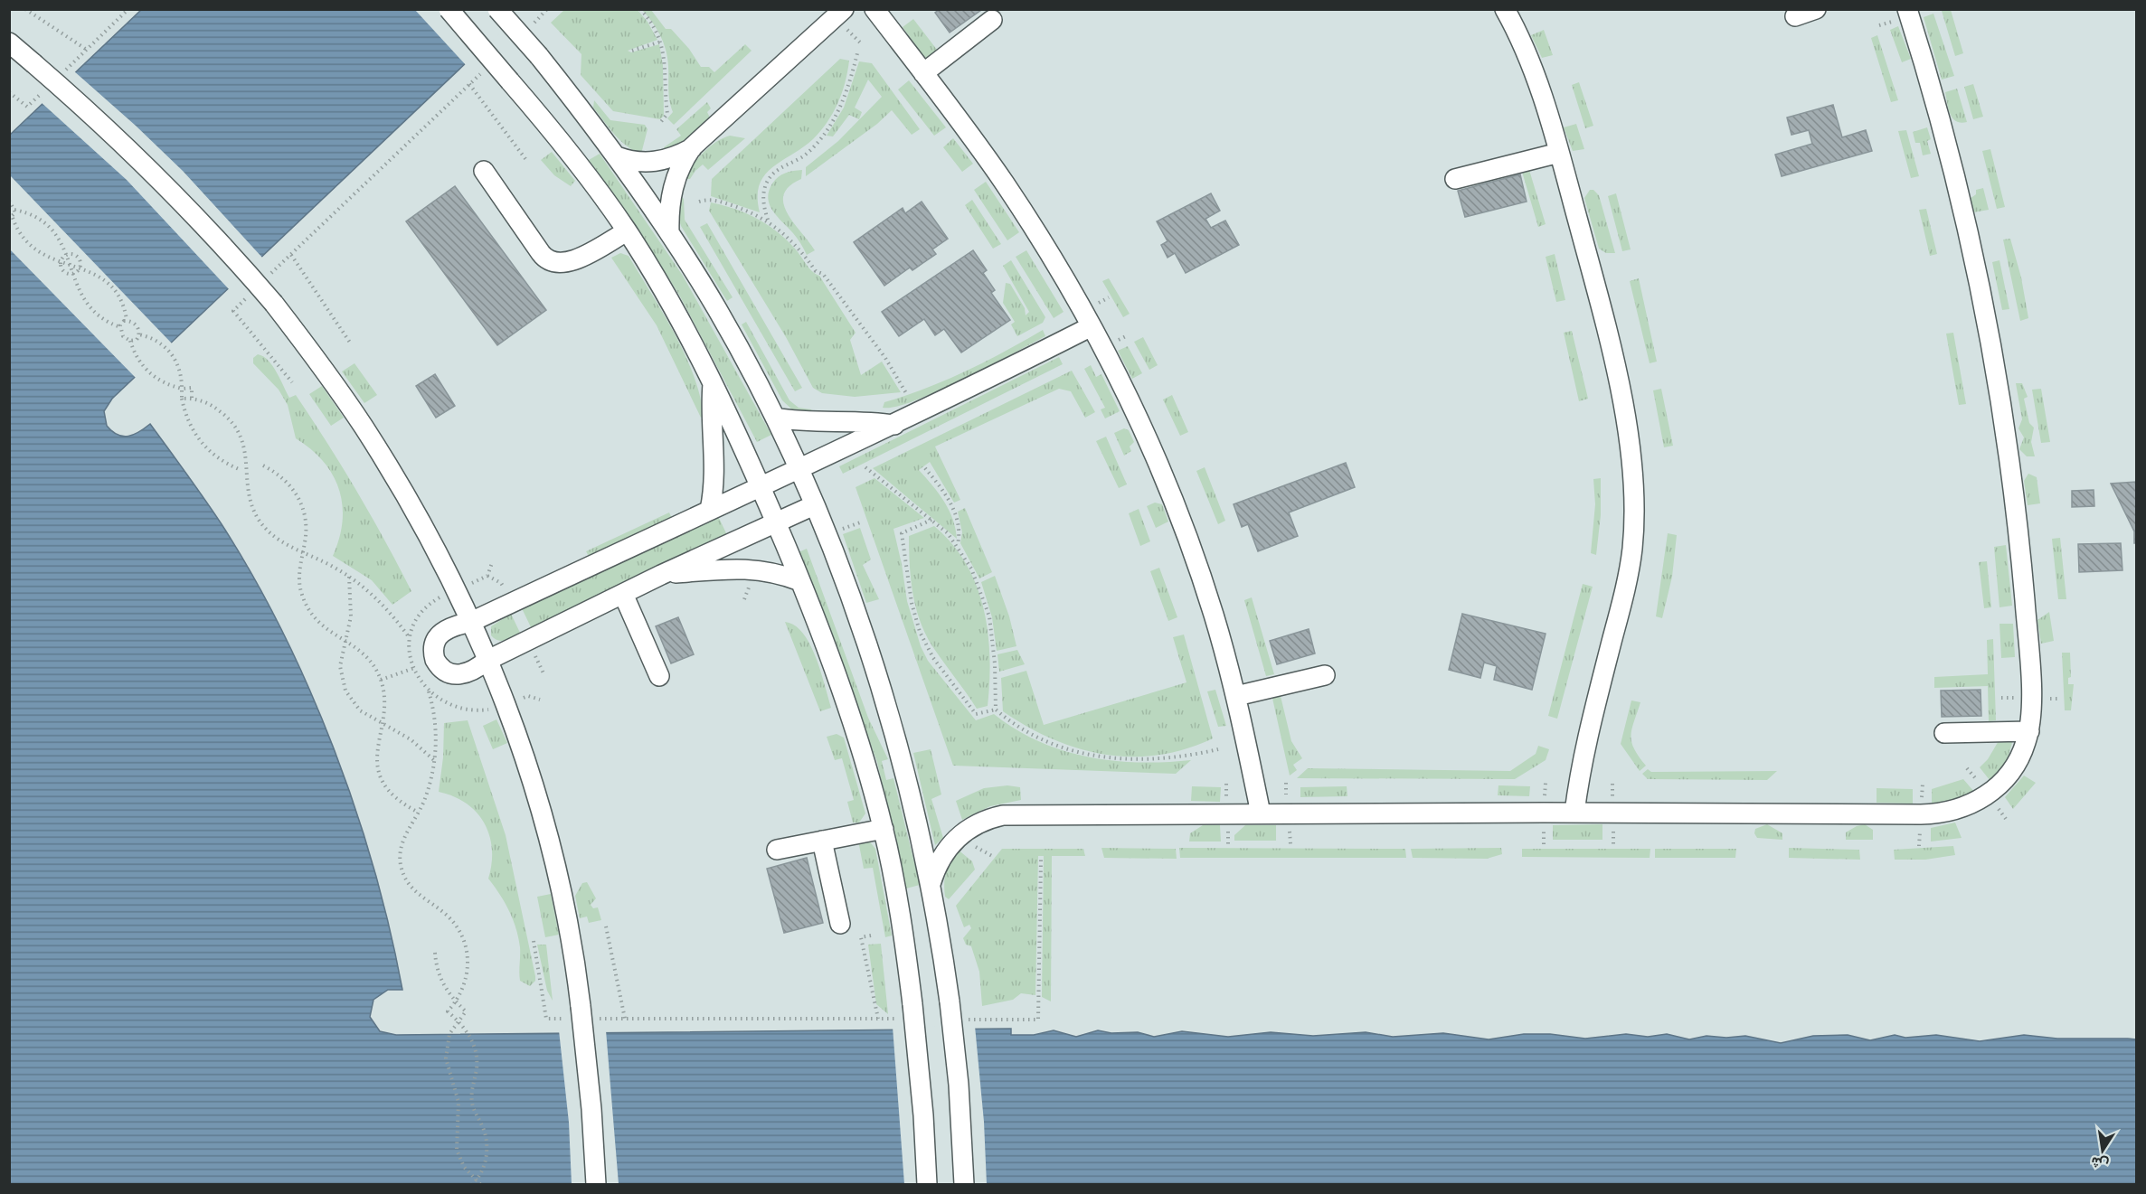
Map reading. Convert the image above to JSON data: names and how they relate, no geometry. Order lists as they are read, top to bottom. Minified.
{"north":"bottom"}
